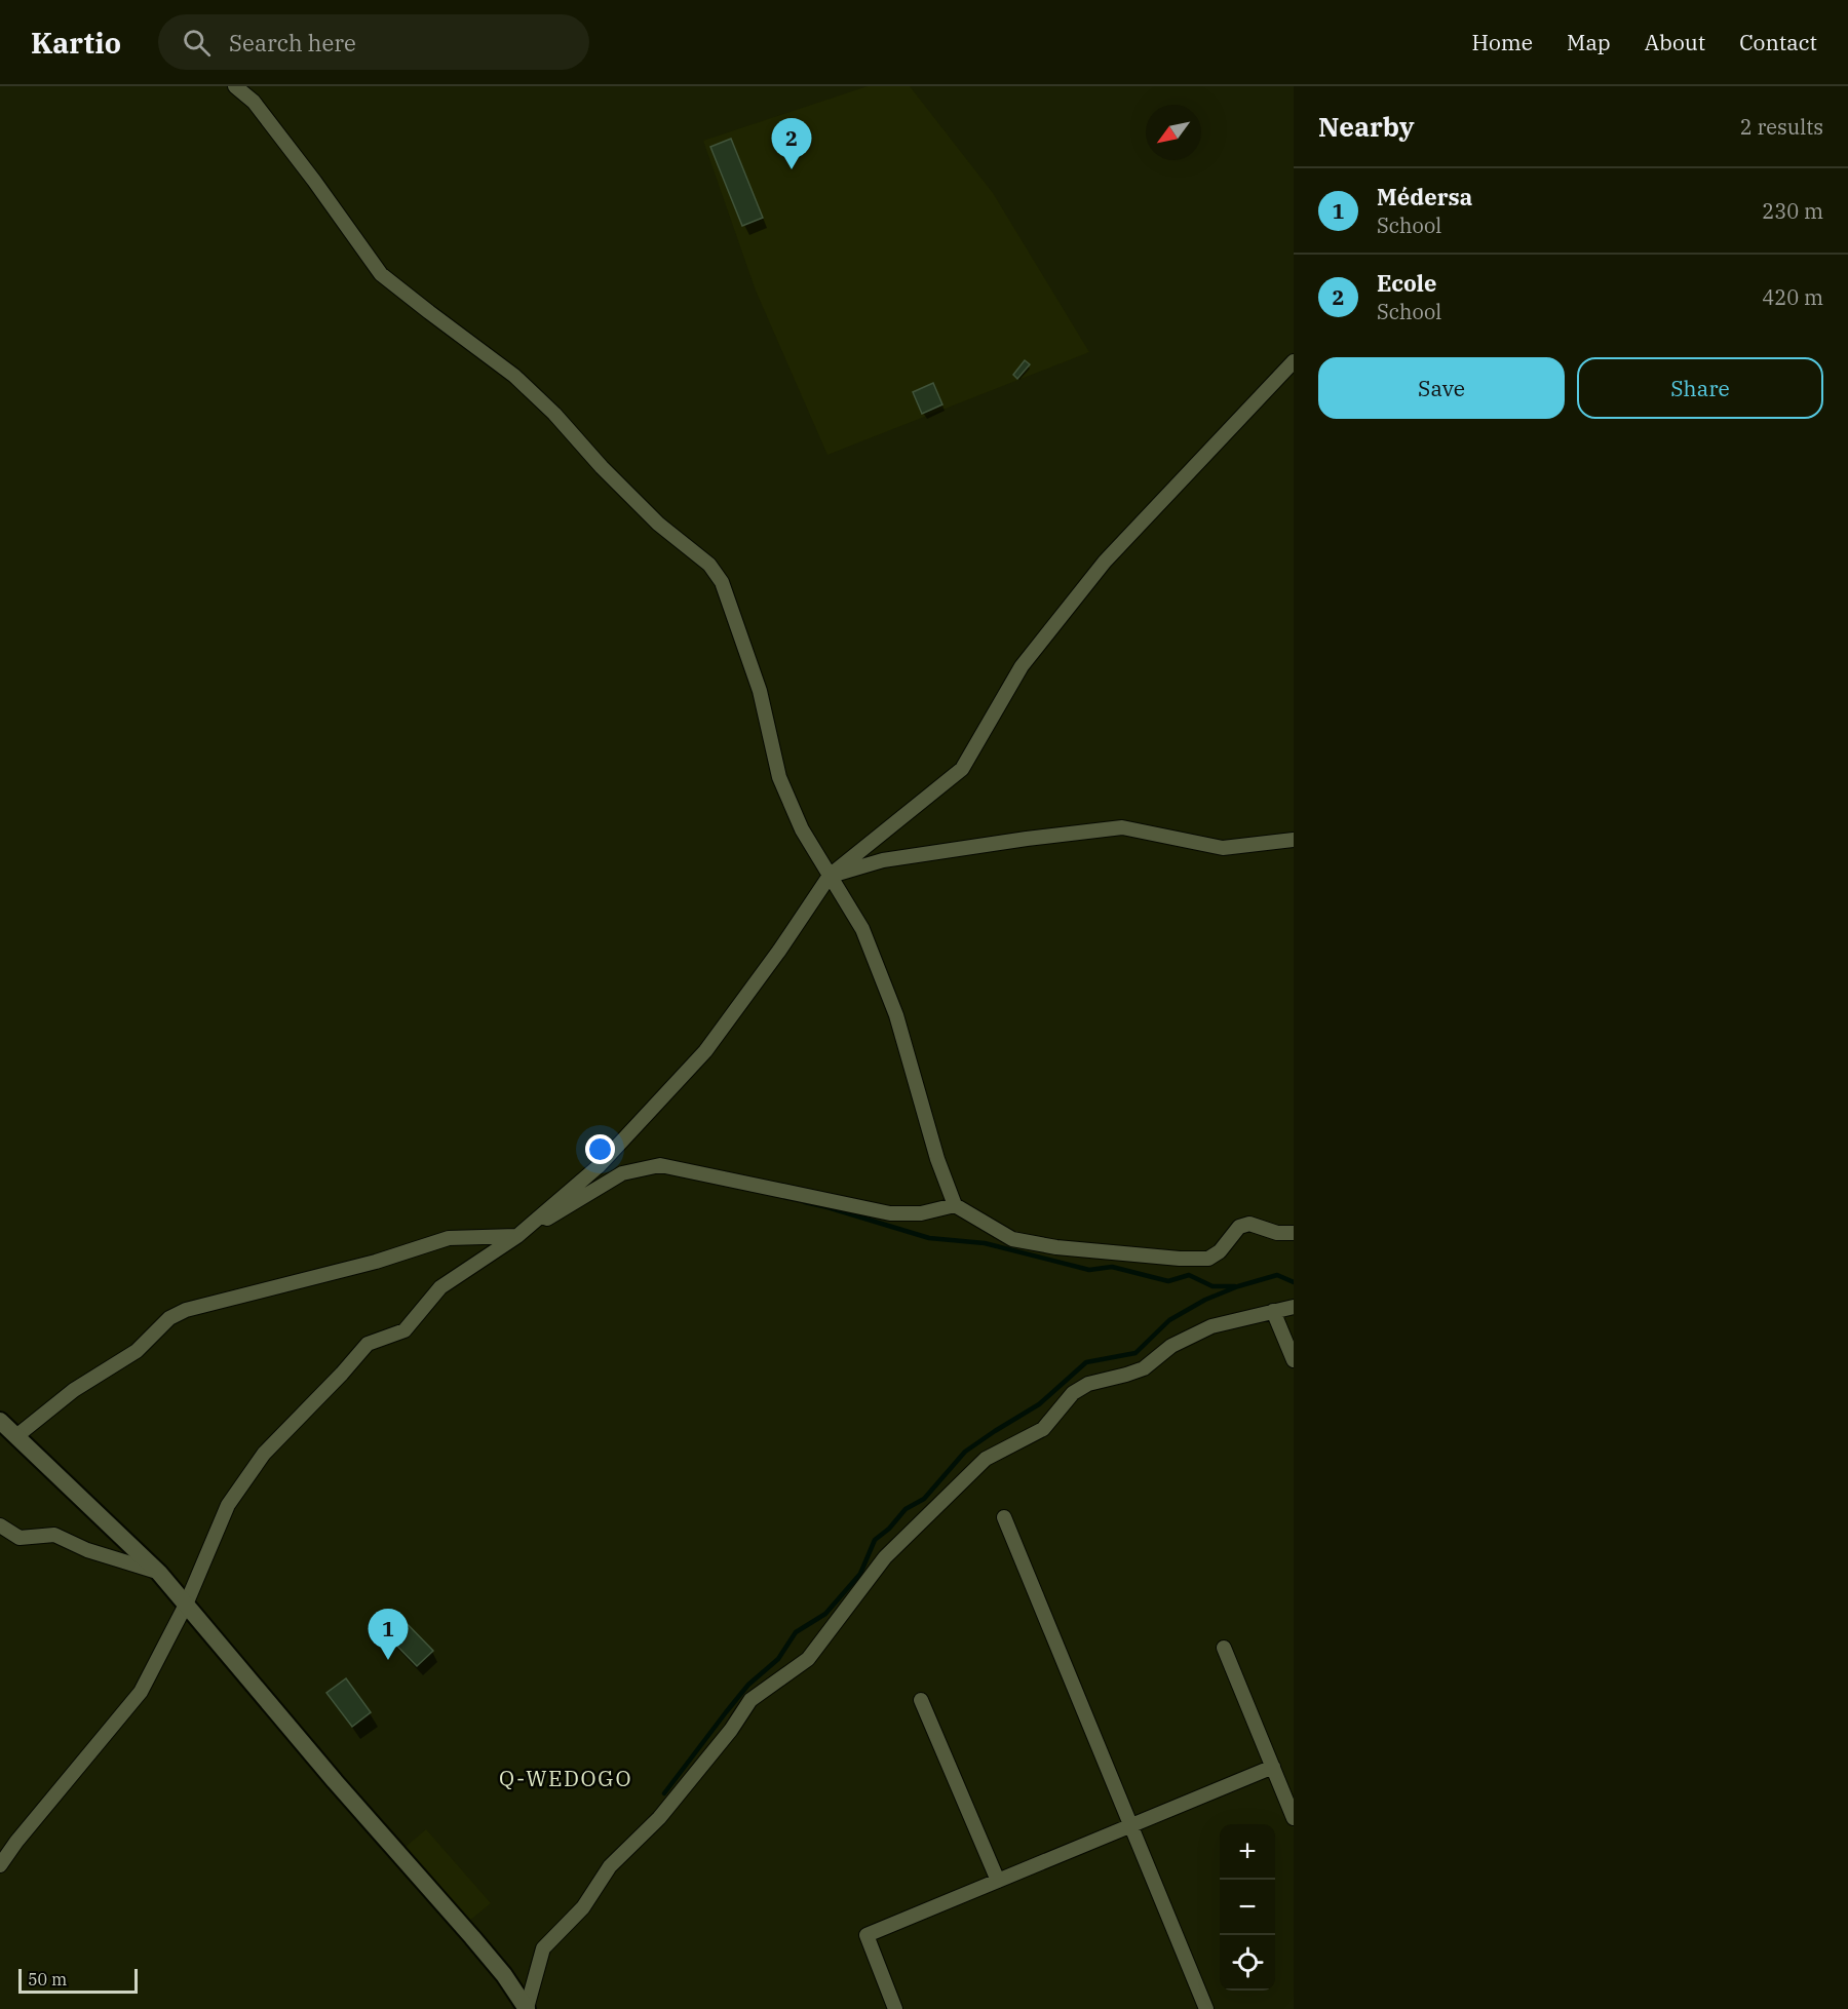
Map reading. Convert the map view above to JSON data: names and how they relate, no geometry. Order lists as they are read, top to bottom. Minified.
{"districts":["Q-WEDOGO"],"scale_bar":"50 m","north":"bottom left","page":{"header":"Kartio","search":"Search here","nav":["Home","Map","About","Contact"],"heading":["Nearby","2 results"],"pins":["2","1"],"list":[{"mark":"1","name":"Médersa","note":"School","value":"230 m"},{"mark":"2","name":"Ecole","note":"School","value":"420 m"}],"buttons":["Save","Share"],"map_buttons":["+","−"],"scale":"50 m"}}
